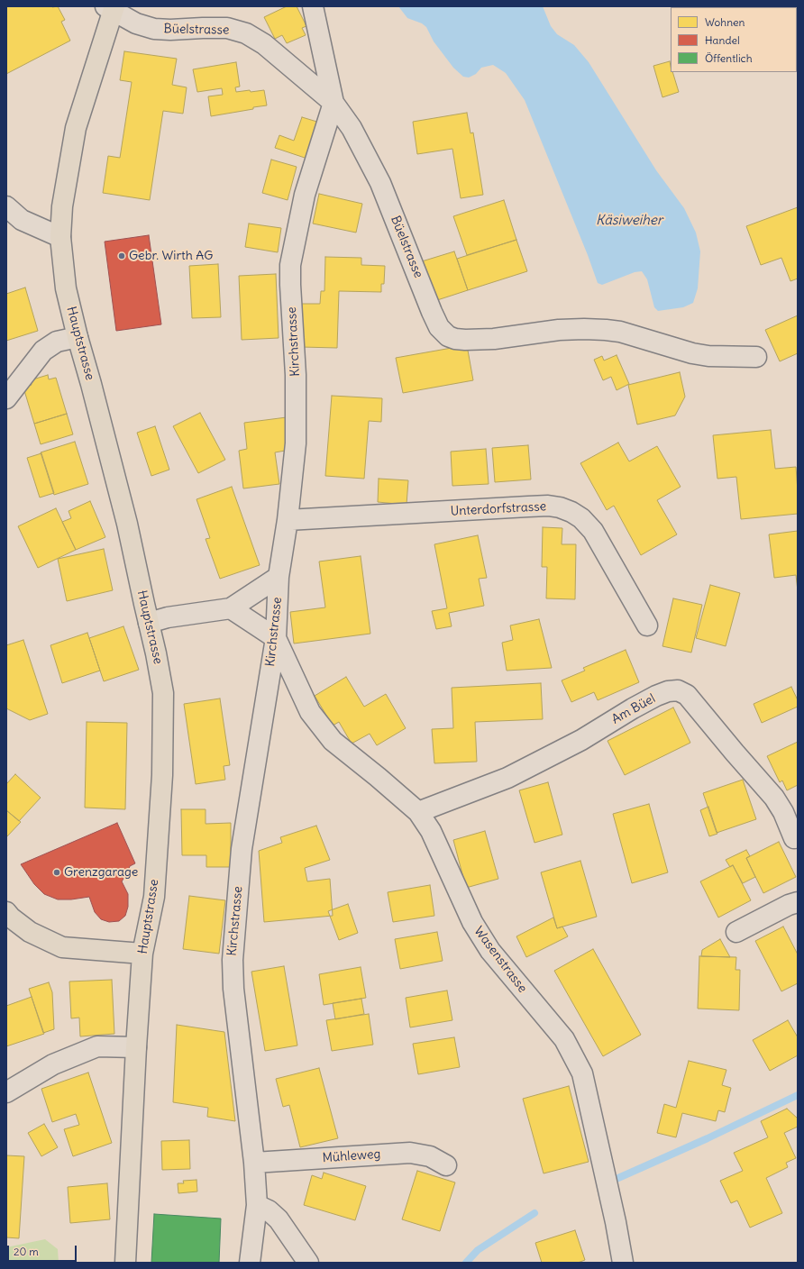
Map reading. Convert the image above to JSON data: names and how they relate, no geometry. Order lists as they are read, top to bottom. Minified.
{"streets":{"main road":["Hauptstrasse"],"street":["Büelstrasse","Kirchstrasse","Unterdorfstrasse","Am Büel","Wasenstrasse","Mühleweg"]},"crossings":[["Büelstrasse","Kirchstrasse"],["Büelstrasse","Hauptstrasse"],["Kirchstrasse","Unterdorfstrasse"],["Kirchstrasse","Wasenstrasse"],["Kirchstrasse","Mühleweg"],["Am Büel","Wasenstrasse"]],"water":["Käsiweiher"],"places":["Gebr. Wirth AG","Grenzgarage"],"legend":["Wohnen","Handel","Öffentlich"],"scale_bar":"20 m"}
